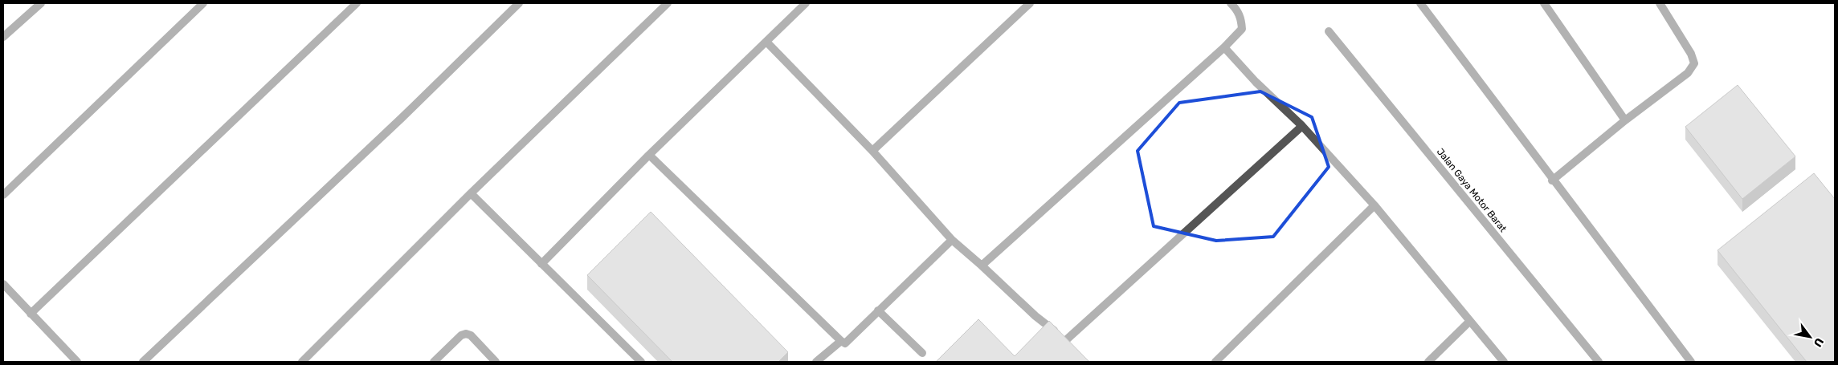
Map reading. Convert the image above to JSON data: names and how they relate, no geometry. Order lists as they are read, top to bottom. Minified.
{"streets":{"lane":["Jalan Gaya Motor Barat"]},"north":"bottom right"}
